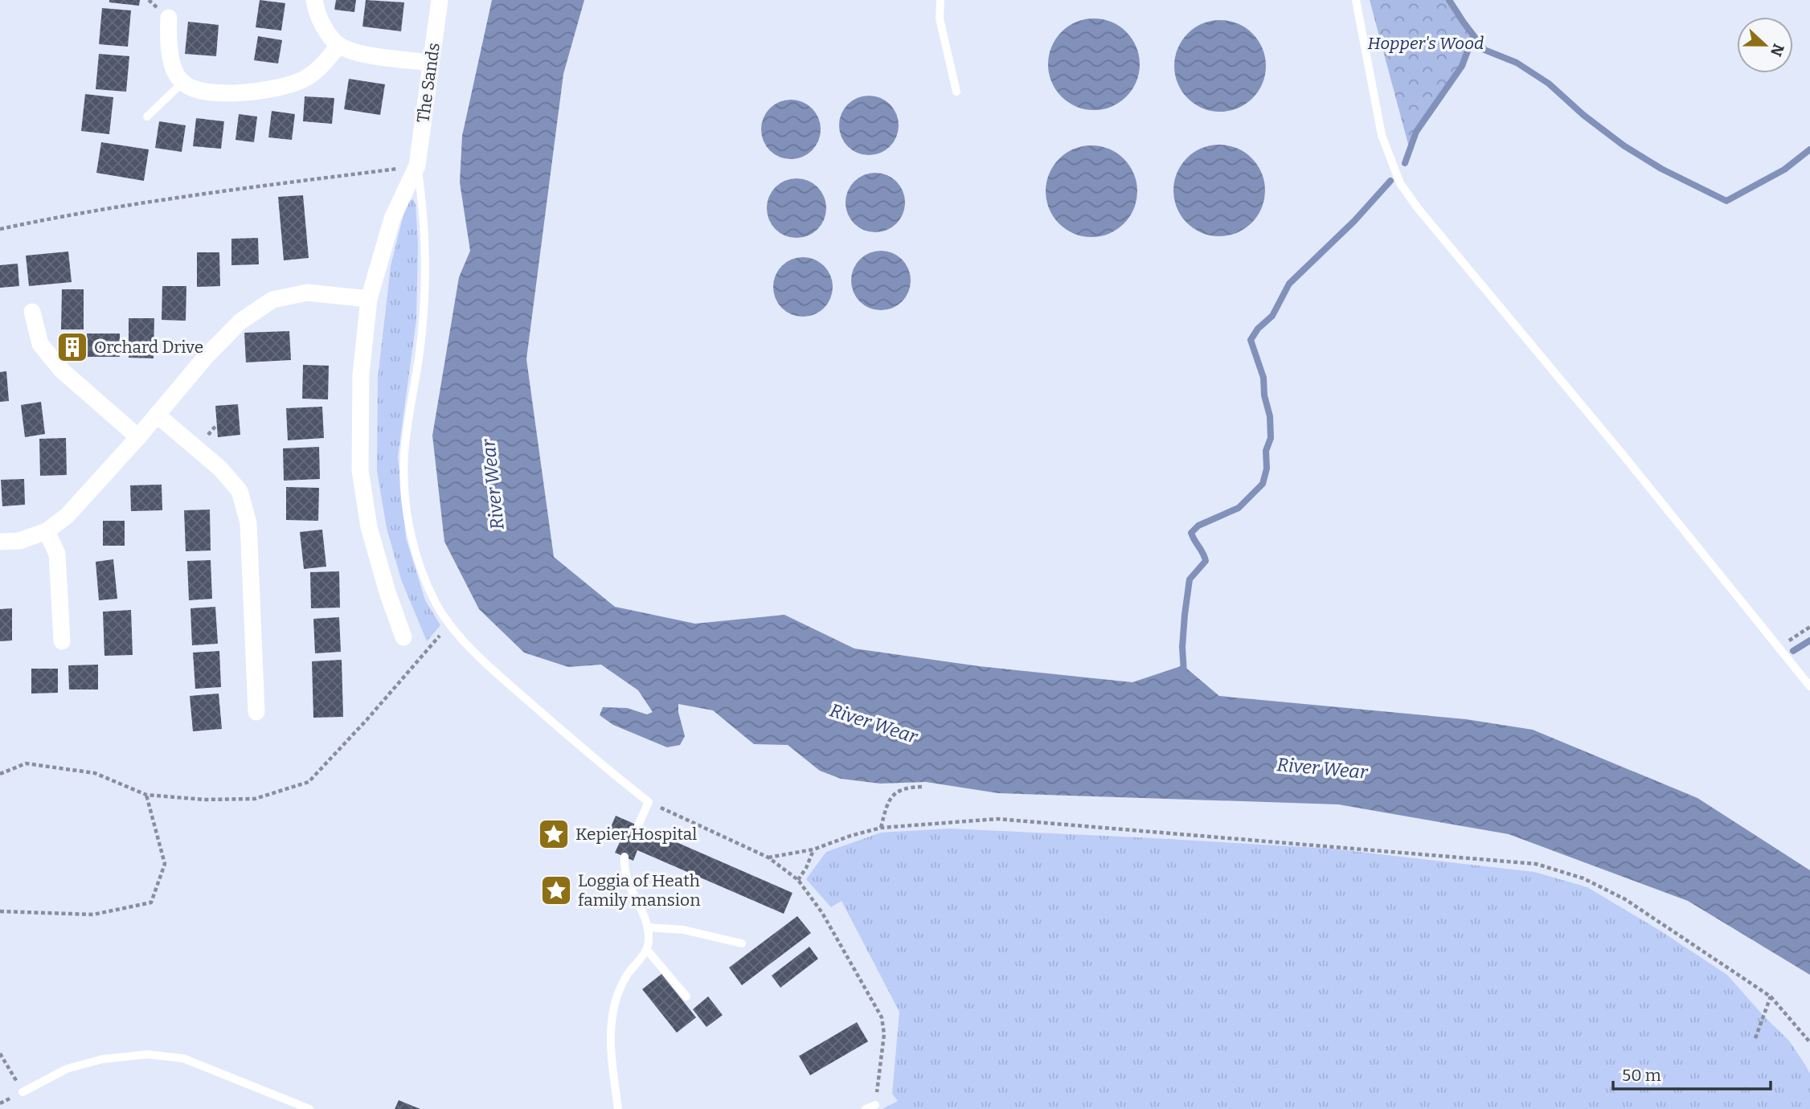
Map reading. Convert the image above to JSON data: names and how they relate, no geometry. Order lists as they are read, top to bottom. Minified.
{"streets":{"street":["The Sands"]},"water":["River Wear"],"parks":["Hopper's Wood"],"places":{"building":["Orchard Drive"],"place":["Kepier Hospital","Loggia of Heath family mansion"]},"scale_bar":"50 m","north":"right"}
